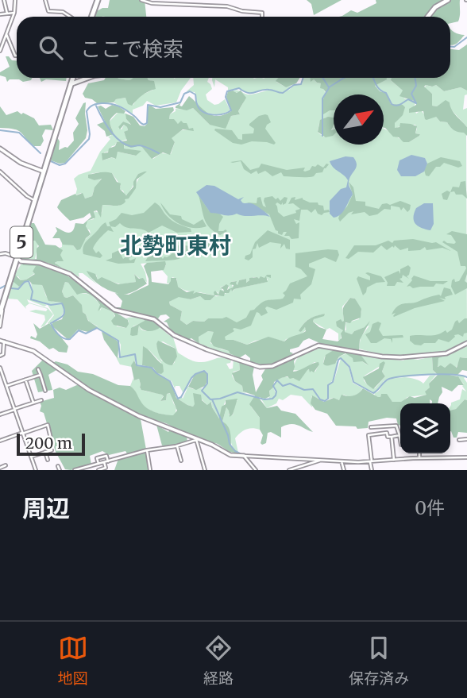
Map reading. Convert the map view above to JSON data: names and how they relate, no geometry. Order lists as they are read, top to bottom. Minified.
{"streets":{"main road":["5"]},"districts":["北勢町東村"],"scale_bar":"200 m","north":"top right","page":{"search":"ここで検索","scale":"200 m","heading":["周辺","0件"],"nav":["地図","経路","保存済み"]}}
